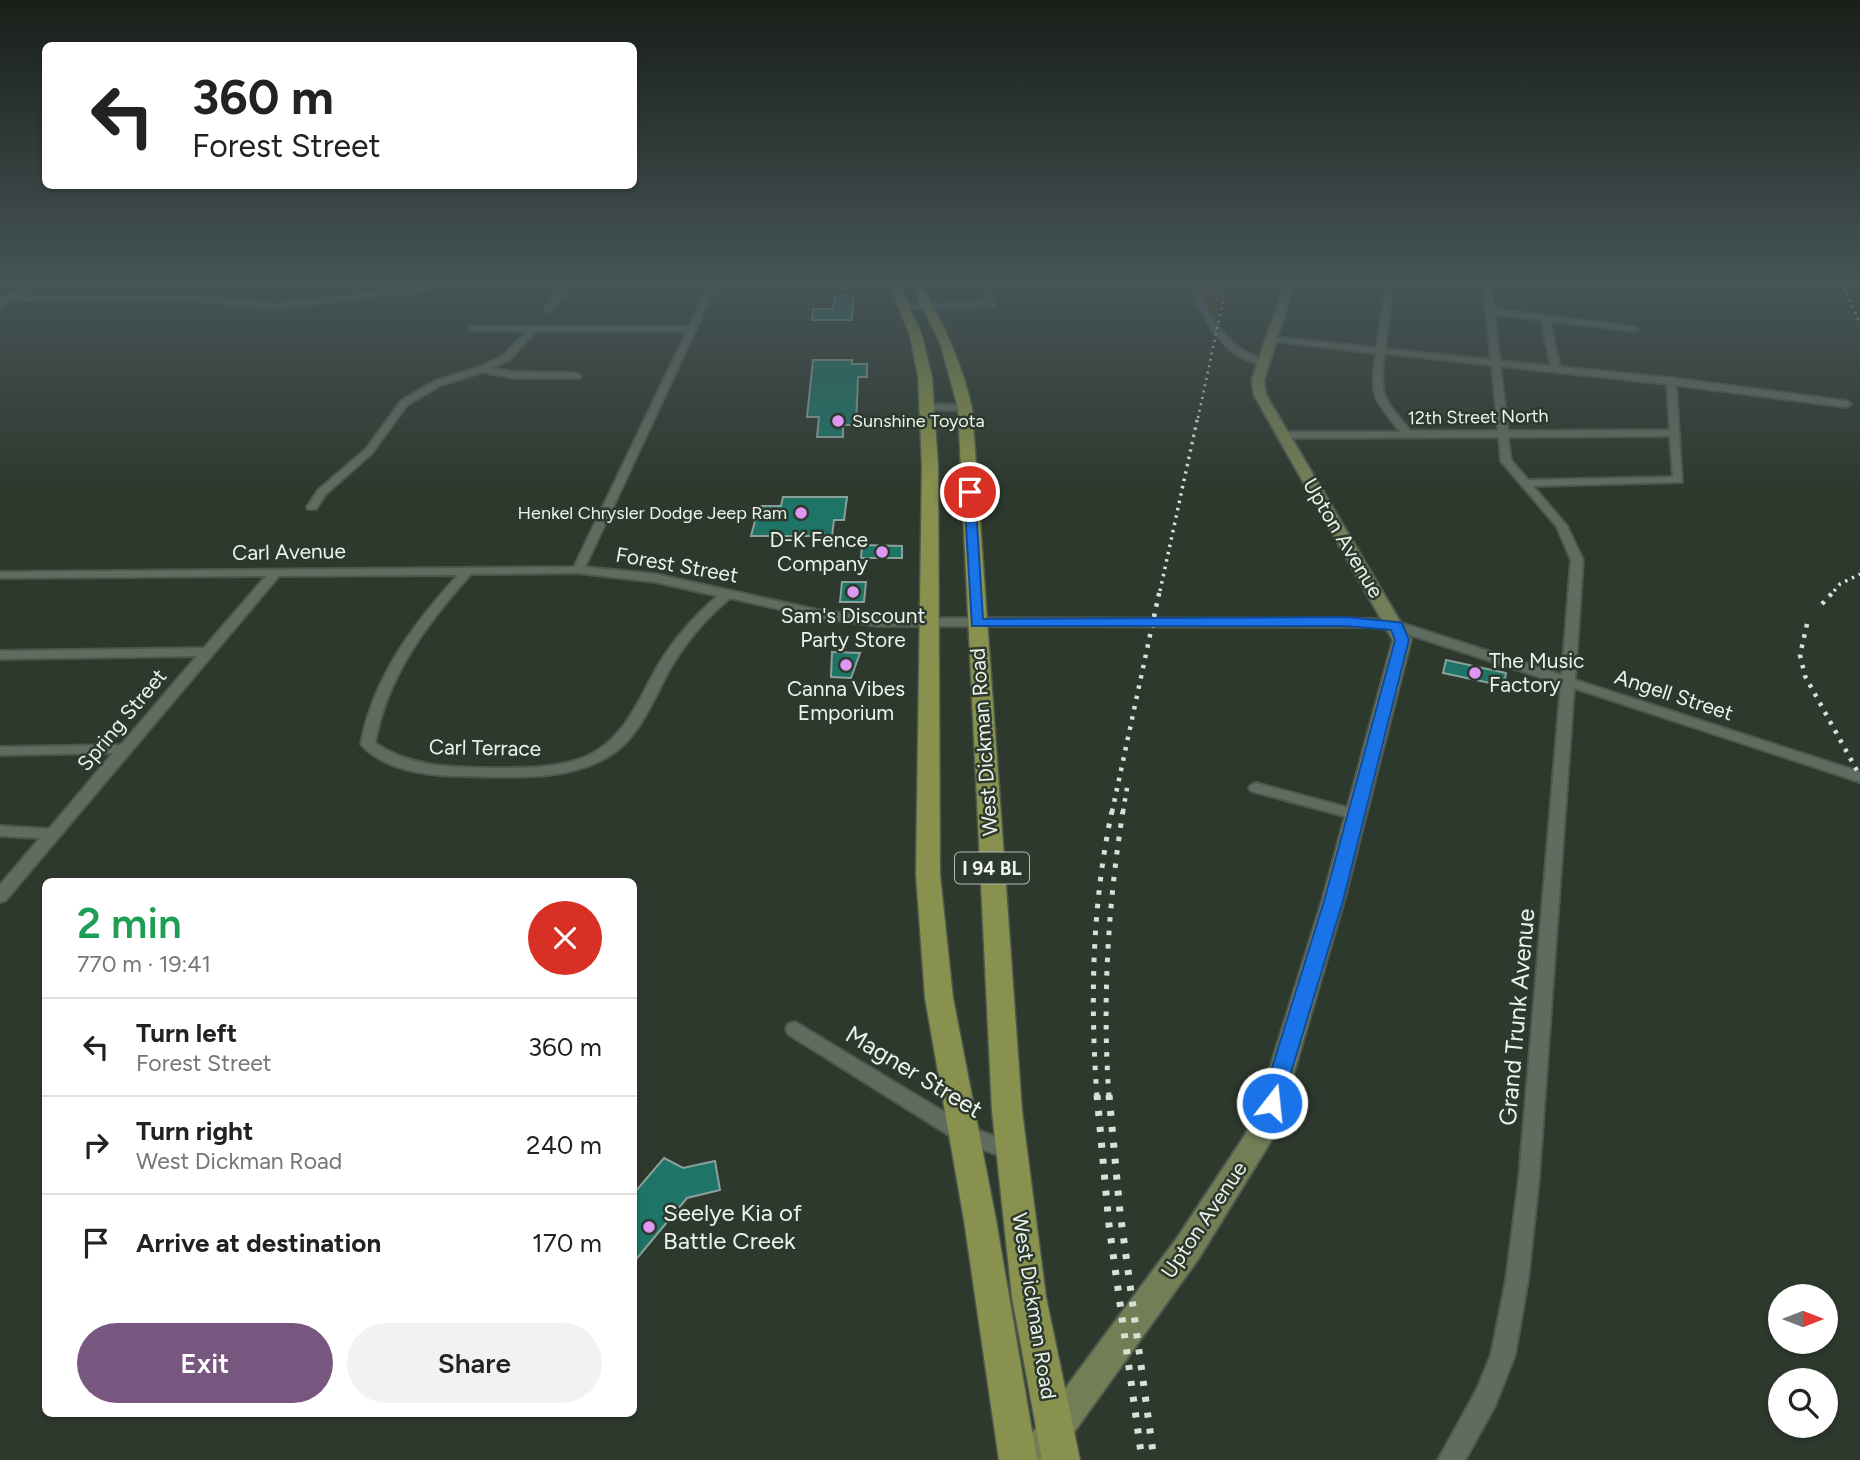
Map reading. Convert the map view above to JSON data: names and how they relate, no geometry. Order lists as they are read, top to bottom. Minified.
{"streets":{"main road":["West Dickman Road","I 94 BL"],"street":["12th Street North","Upton Avenue","Carl Avenue","Forest Street","Angell Street","Spring Street","Carl Terrace","Grand Trunk Avenue","Magner Street"]},"crossings":[["12th Street North","Upton Avenue"],["Upton Avenue","Forest Street"],["Upton Avenue","Angell Street"],["Upton Avenue","West Dickman Road"],["Carl Avenue","Forest Street"],["Carl Avenue","Spring Street"],["Carl Avenue","Carl Terrace"],["Forest Street","Angell Street"],["Forest Street","West Dickman Road"],["Forest Street","Carl Terrace"],["Angell Street","Grand Trunk Avenue"],["West Dickman Road","Magner Street"]],"places":["Sunshine Toyota","Henkel Chrysler Dodge Jeep Ram","D-K Fence Company","Sam's Discount Party Store","Canna Vibes Emporium","The Music Factory","Seelye Kia of Battle Creek"],"north":"right","page":{"turn":["360 m","Forest Street"],"heading":["2 min","770 m · 19:41"],"list":[{"name":"Turn left","note":"Forest Street","value":"360 m"},{"name":"Turn right","note":"West Dickman Road","value":"240 m"},{"name":"Arrive at destination","value":"170 m"}],"buttons":["Exit","Share"]}}
